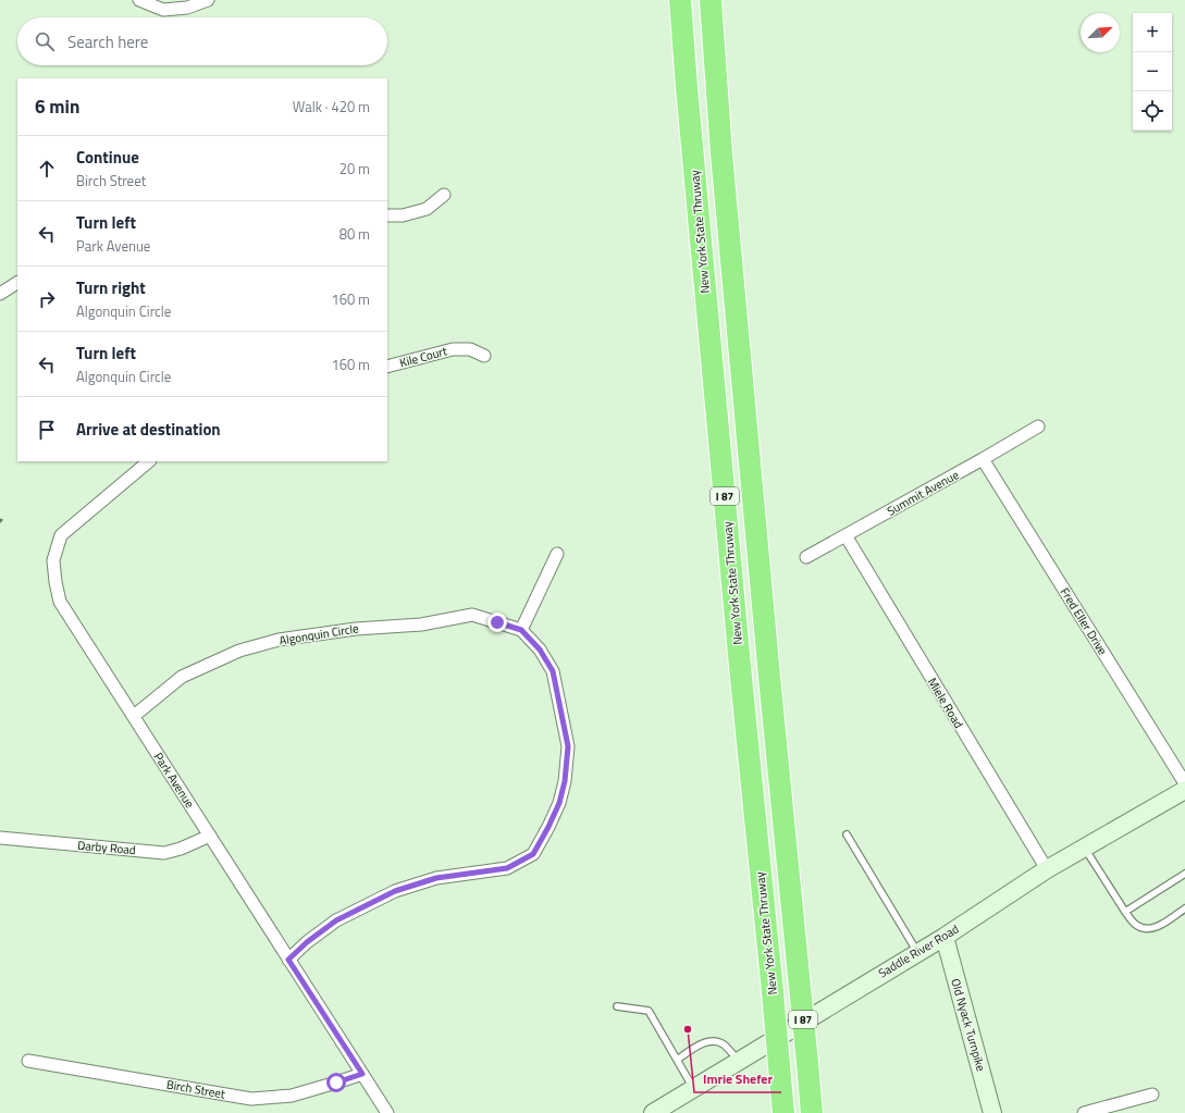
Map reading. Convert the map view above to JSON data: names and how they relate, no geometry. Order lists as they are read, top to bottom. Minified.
{"streets":{"highway":["New York State Thruway","I 87"],"main road":["Saddle River Road","Old Nyack Turnpike"],"street":["Kile Court","Summit Avenue","Fred Eller Drive","Algonquin Circle","Miele Road","Park Avenue","Darby Road","Birch Street"]},"crossings":[["Summit Avenue","Fred Eller Drive"],["Summit Avenue","Miele Road"],["Algonquin Circle","Park Avenue"],["Miele Road","Saddle River Road"],["Park Avenue","Darby Road"],["Park Avenue","Birch Street"],["Saddle River Road","Old Nyack Turnpike"]],"places":["Imrie Shefer"],"north":"top right","page":{"map_buttons":["+","−"],"search":"Search here","heading":["6 min","Walk · 420 m"],"list":[["Continue","Birch Street","20 m"],["Turn left","Park Avenue","80 m"],["Turn right","Algonquin Circle","160 m"],["Turn left","Algonquin Circle","160 m"],"Arrive at destination"]}}
